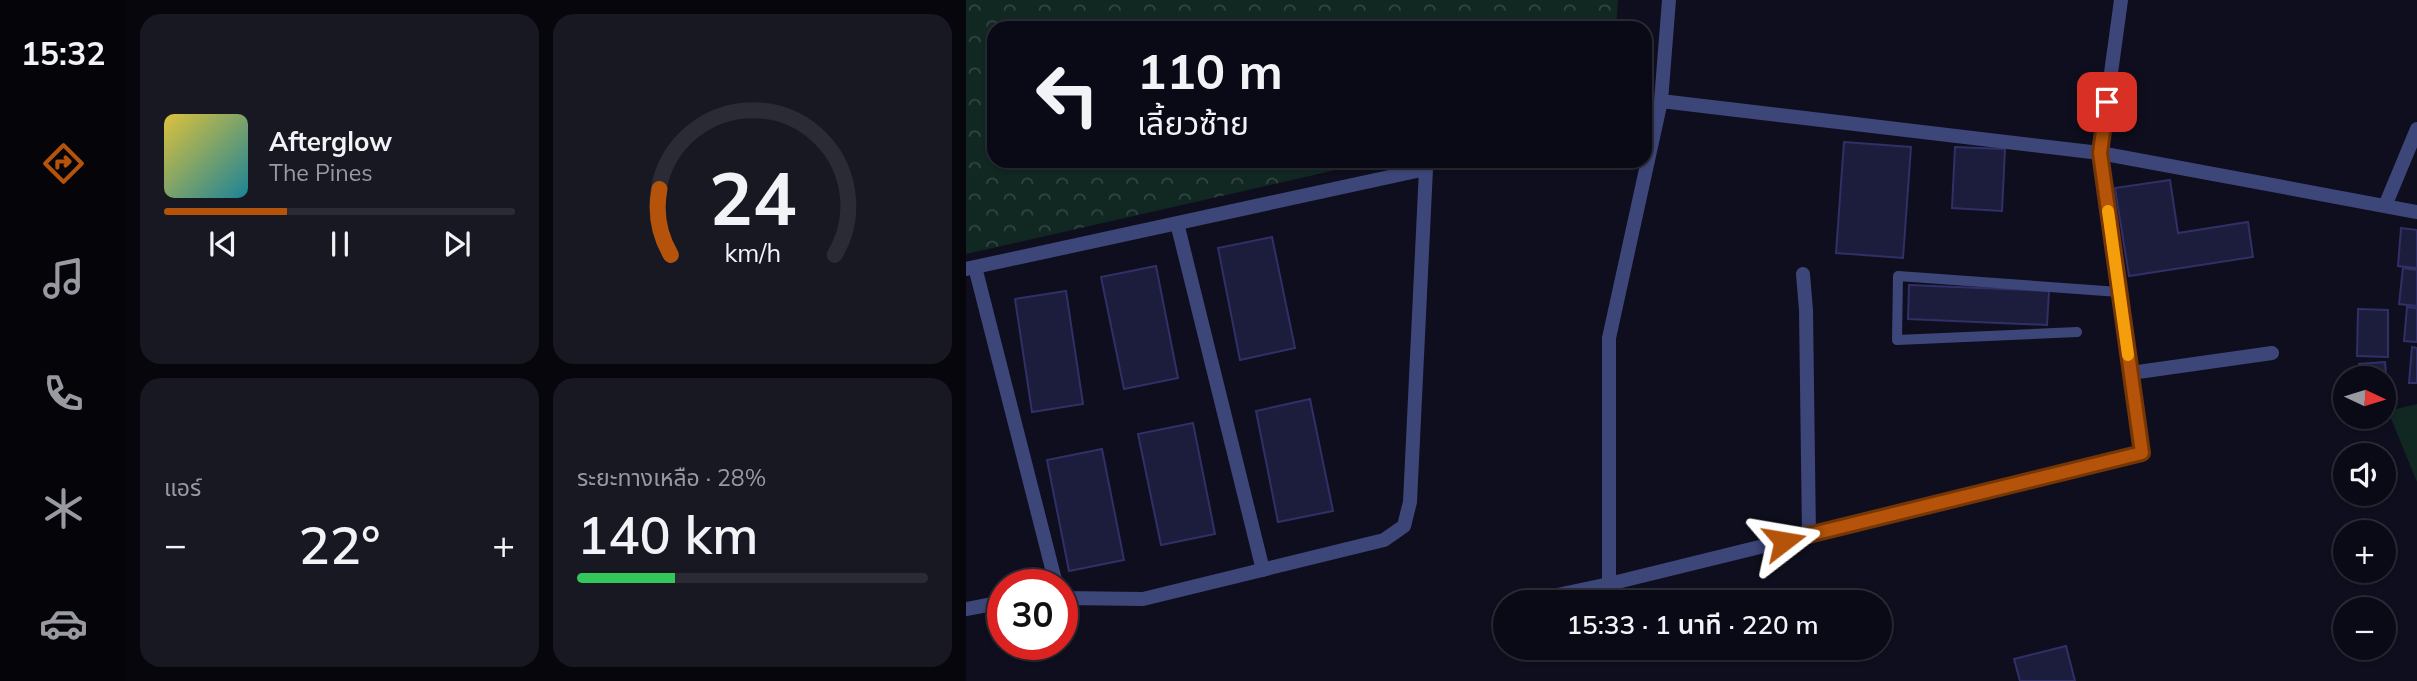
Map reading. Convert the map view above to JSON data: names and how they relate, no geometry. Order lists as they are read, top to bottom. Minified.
{"north":"right","page":{"tabs":"15:32","turn":["110 m","เลี้ยวซ้าย"],"song":["Afterglow","The Pines"],"map_buttons":["+","−"],"tile":["แอร์",["ระยะทางเหลือ · 28%","140 km"]],"heat":["−","22°","+"],"limit":"30","trip":"15:33 · 1 นาที · 220 m","gauge":["24","km/h"]}}
